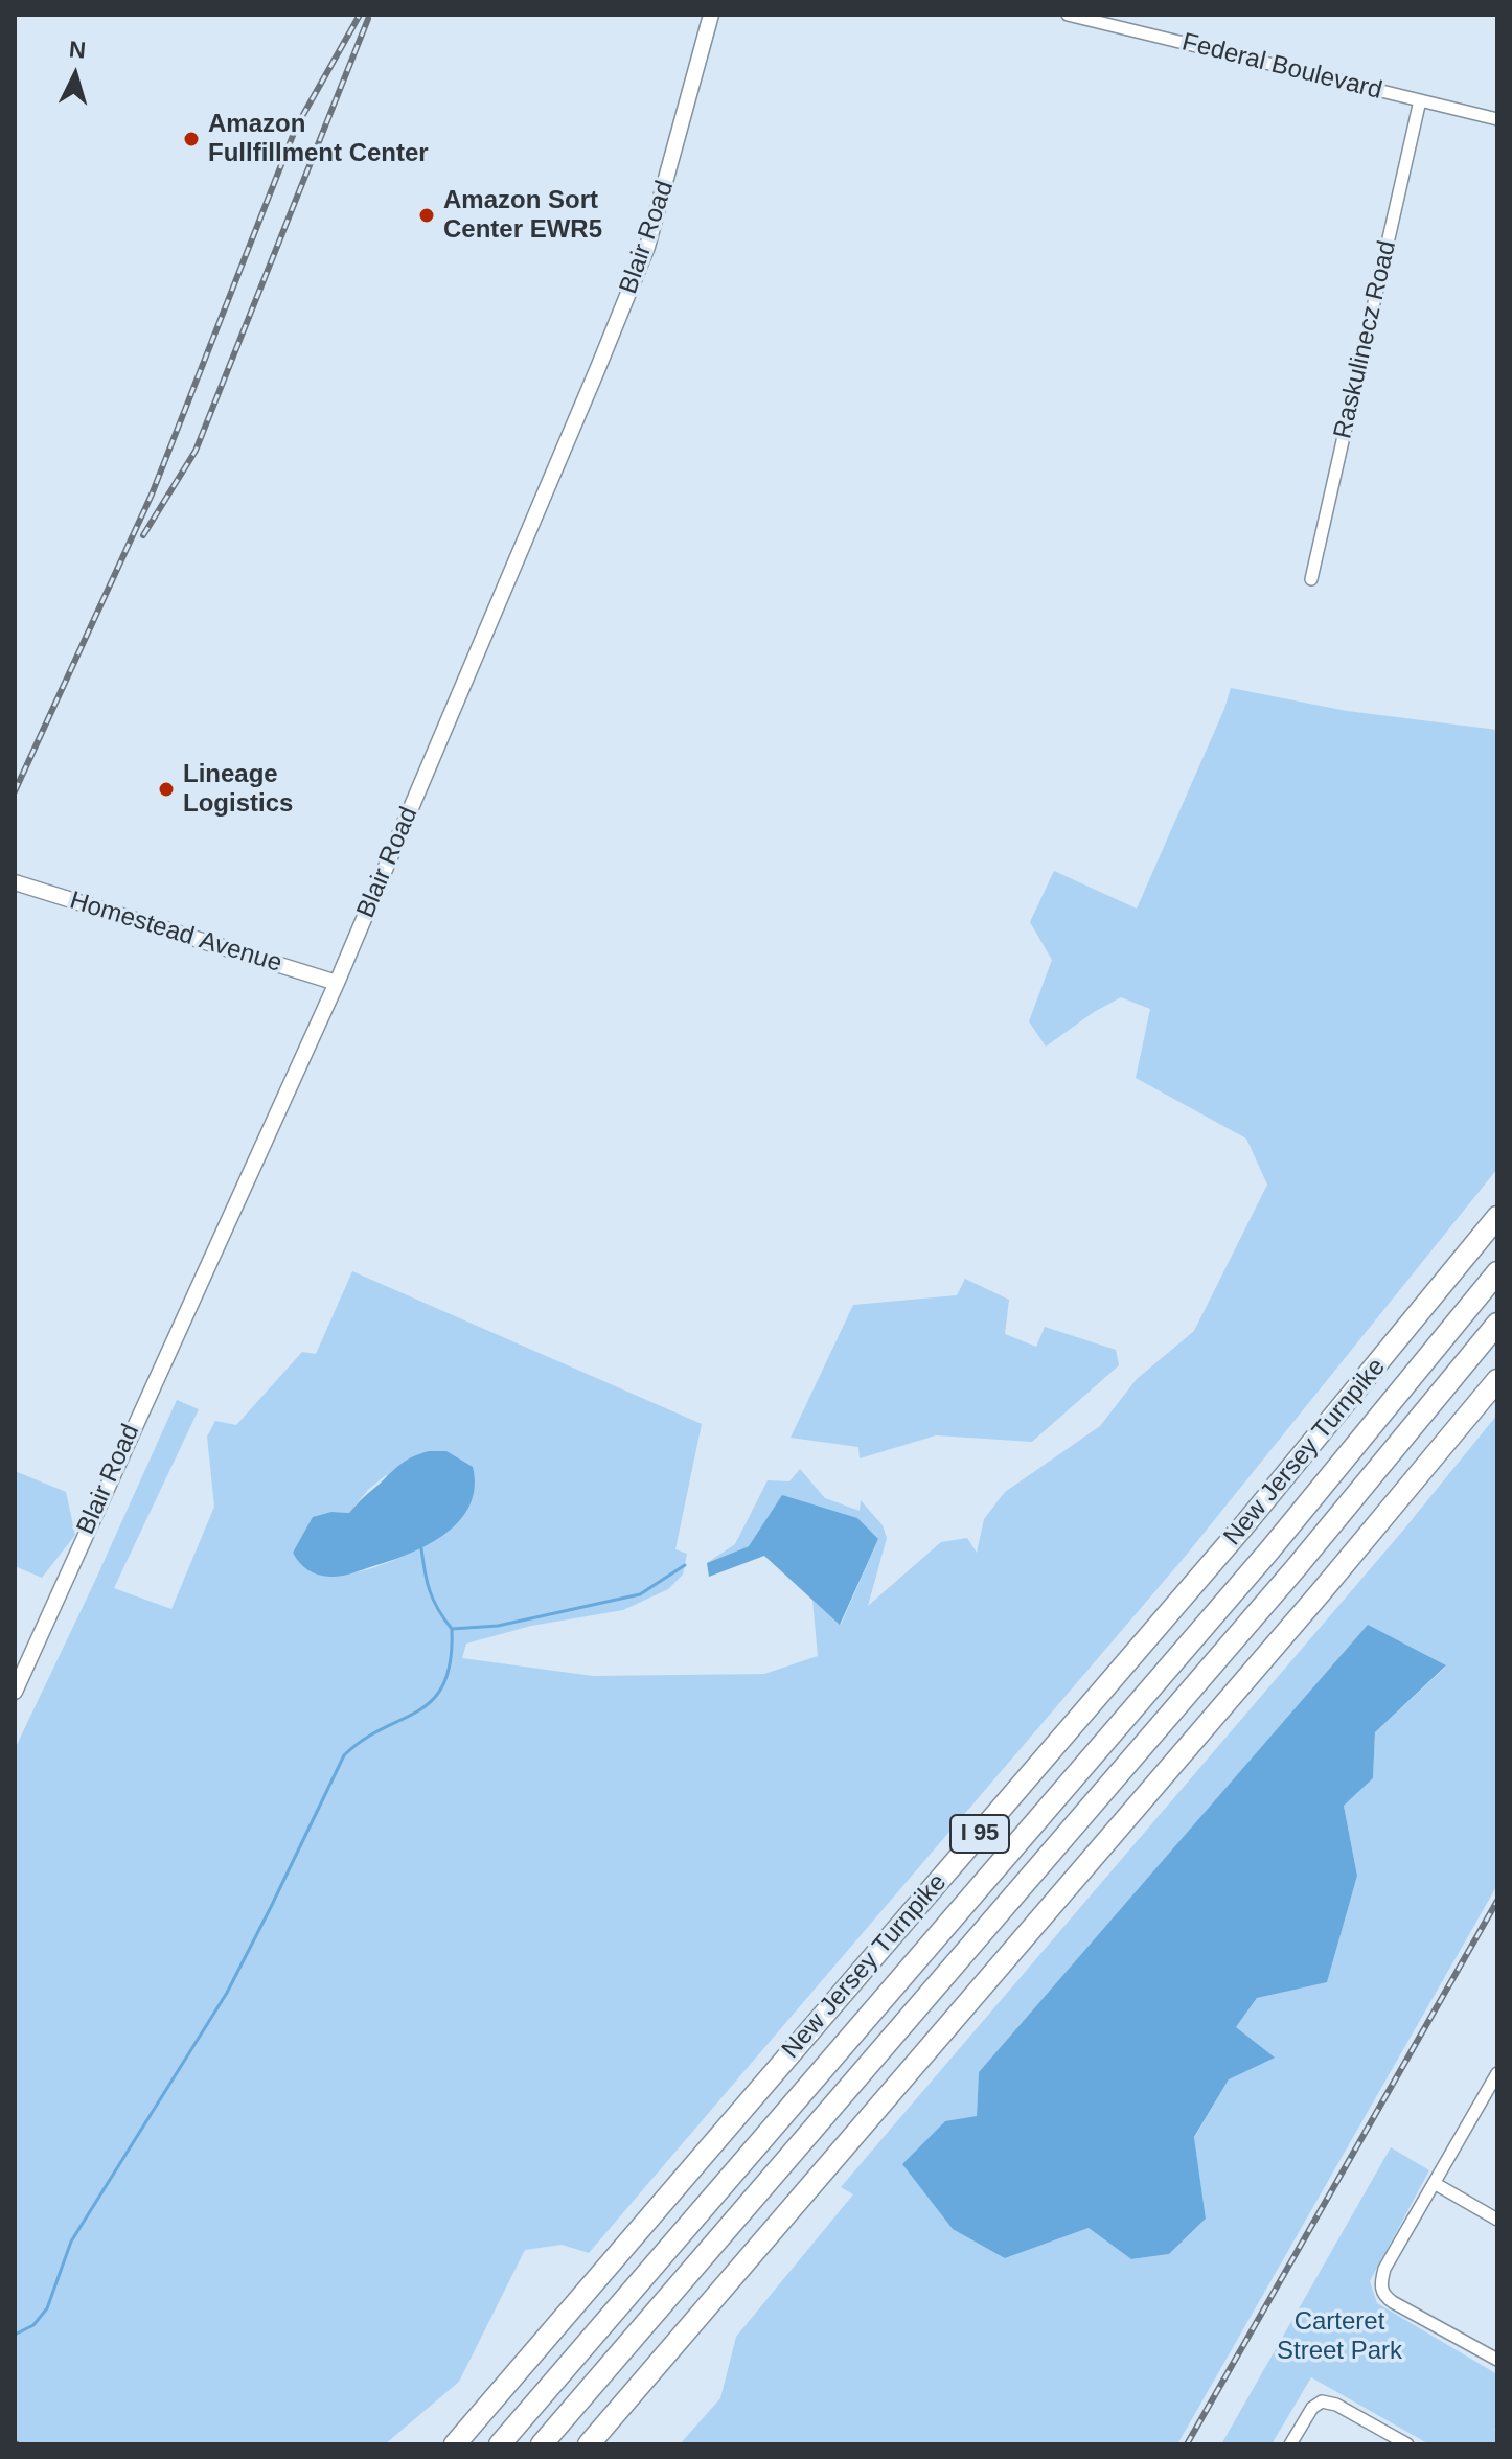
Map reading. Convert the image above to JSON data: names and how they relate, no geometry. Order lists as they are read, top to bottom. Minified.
{"streets":{"highway":["New Jersey Turnpike","I 95"],"street":["Federal Boulevard","Blair Road","Raskulinecz Road","Homestead Avenue"]},"crossings":[["Federal Boulevard","Raskulinecz Road"],["Blair Road","Homestead Avenue"]],"parks":["Carteret Street Park"],"places":["Amazon Fullfillment Center","Amazon Sort Center EWR5","Lineage Logistics"],"north":"top"}
